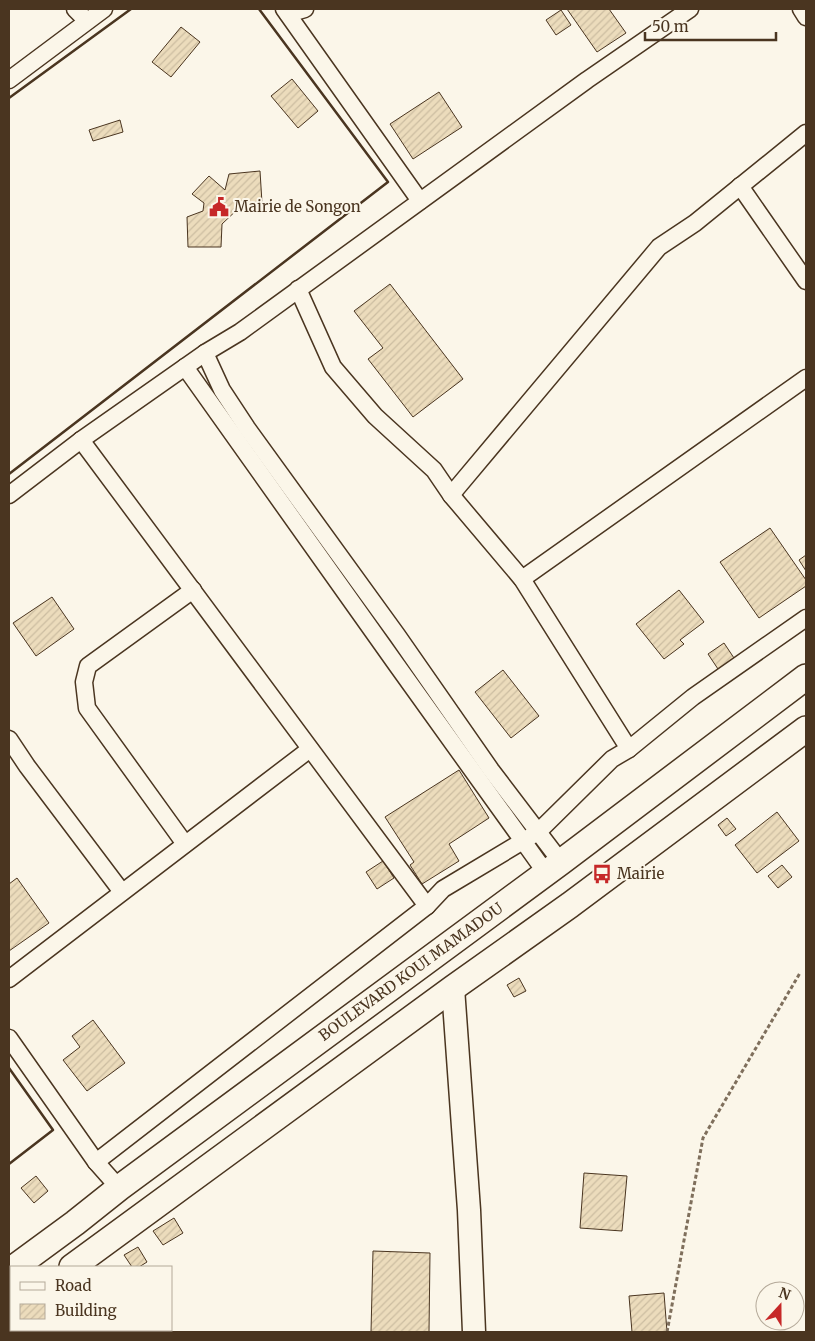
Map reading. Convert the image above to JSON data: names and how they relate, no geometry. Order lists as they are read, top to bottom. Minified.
{"streets":{"main road":["BOULEVARD KOUI MAMADOU"]},"places":{"public building":["Mairie de Songon"],"bus stop":["Mairie"]},"legend":["Road","Building"],"scale_bar":"50 m","north":"top"}
